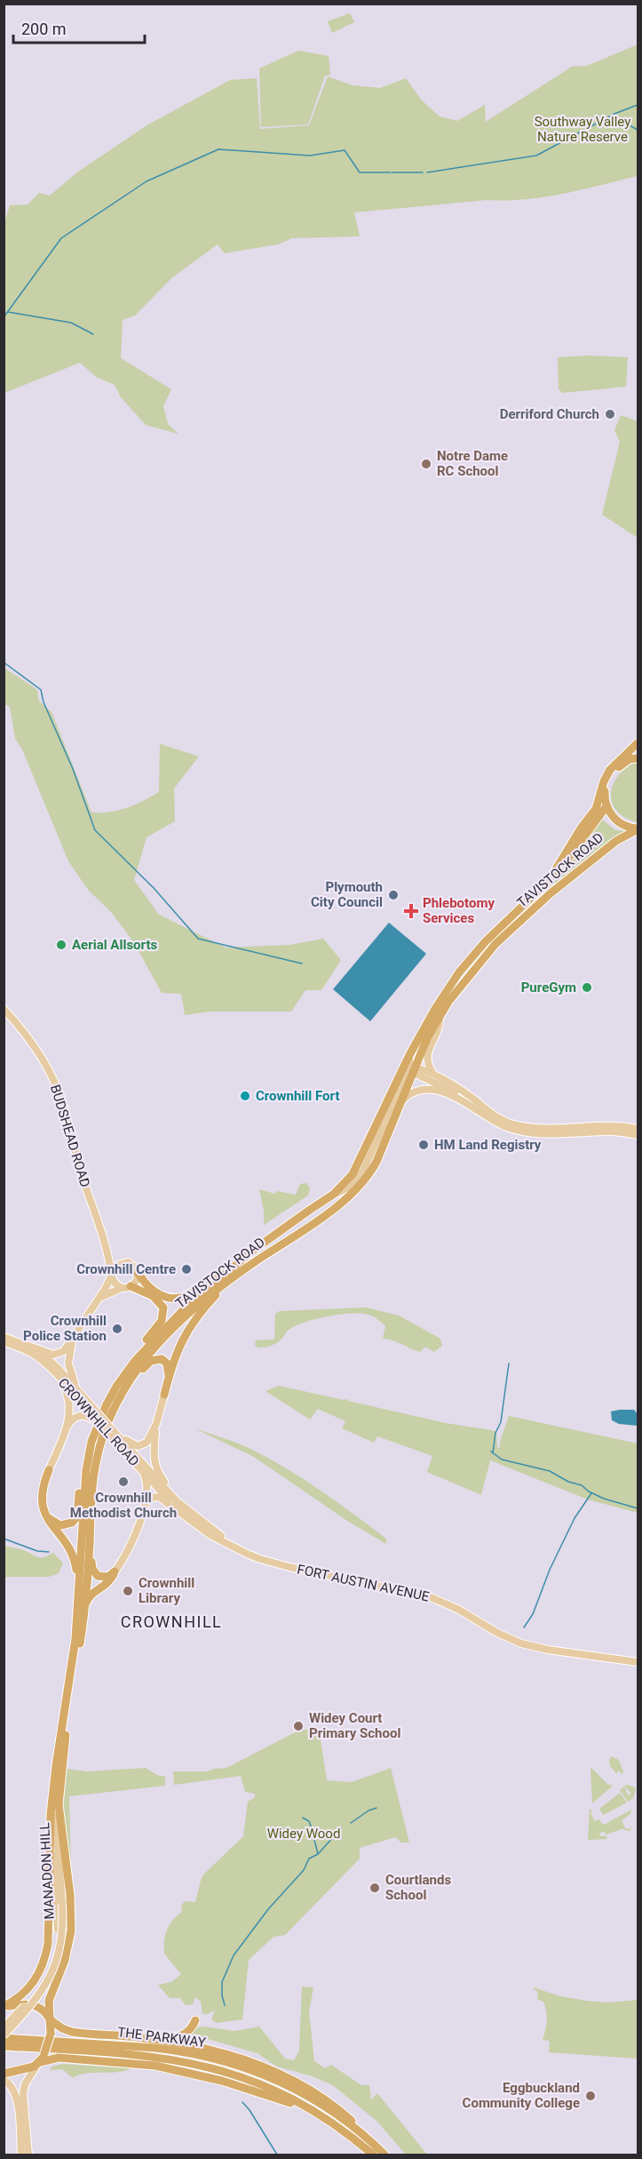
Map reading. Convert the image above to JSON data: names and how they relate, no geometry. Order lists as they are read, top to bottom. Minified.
{"streets":{"highway":["TAVISTOCK ROAD","MANADON HILL","THE PARKWAY"],"main road":["BUDSHEAD ROAD","CROWNHILL ROAD","FORT AUSTIN AVENUE"]},"crossings":[["TAVISTOCK ROAD","MANADON HILL"],["CROWNHILL ROAD","FORT AUSTIN AVENUE"],["MANADON HILL","THE PARKWAY"]],"districts":["CROWNHILL"],"parks":["Southway Valley Nature Reserve","Widey Wood"],"places":{"other":["Derriford Church","Notre Dame RC School","Plymouth City Council","Aerial Allsorts","PureGym","Crownhill Fort","HM Land Registry","Crownhill Centre","Crownhill Police Station","Crownhill Methodist Church","Crownhill Library","Widey Court Primary School","Courtlands School","Eggbuckland Community College"],"health":["Phlebotomy Services"]},"scale_bar":"200 m"}
